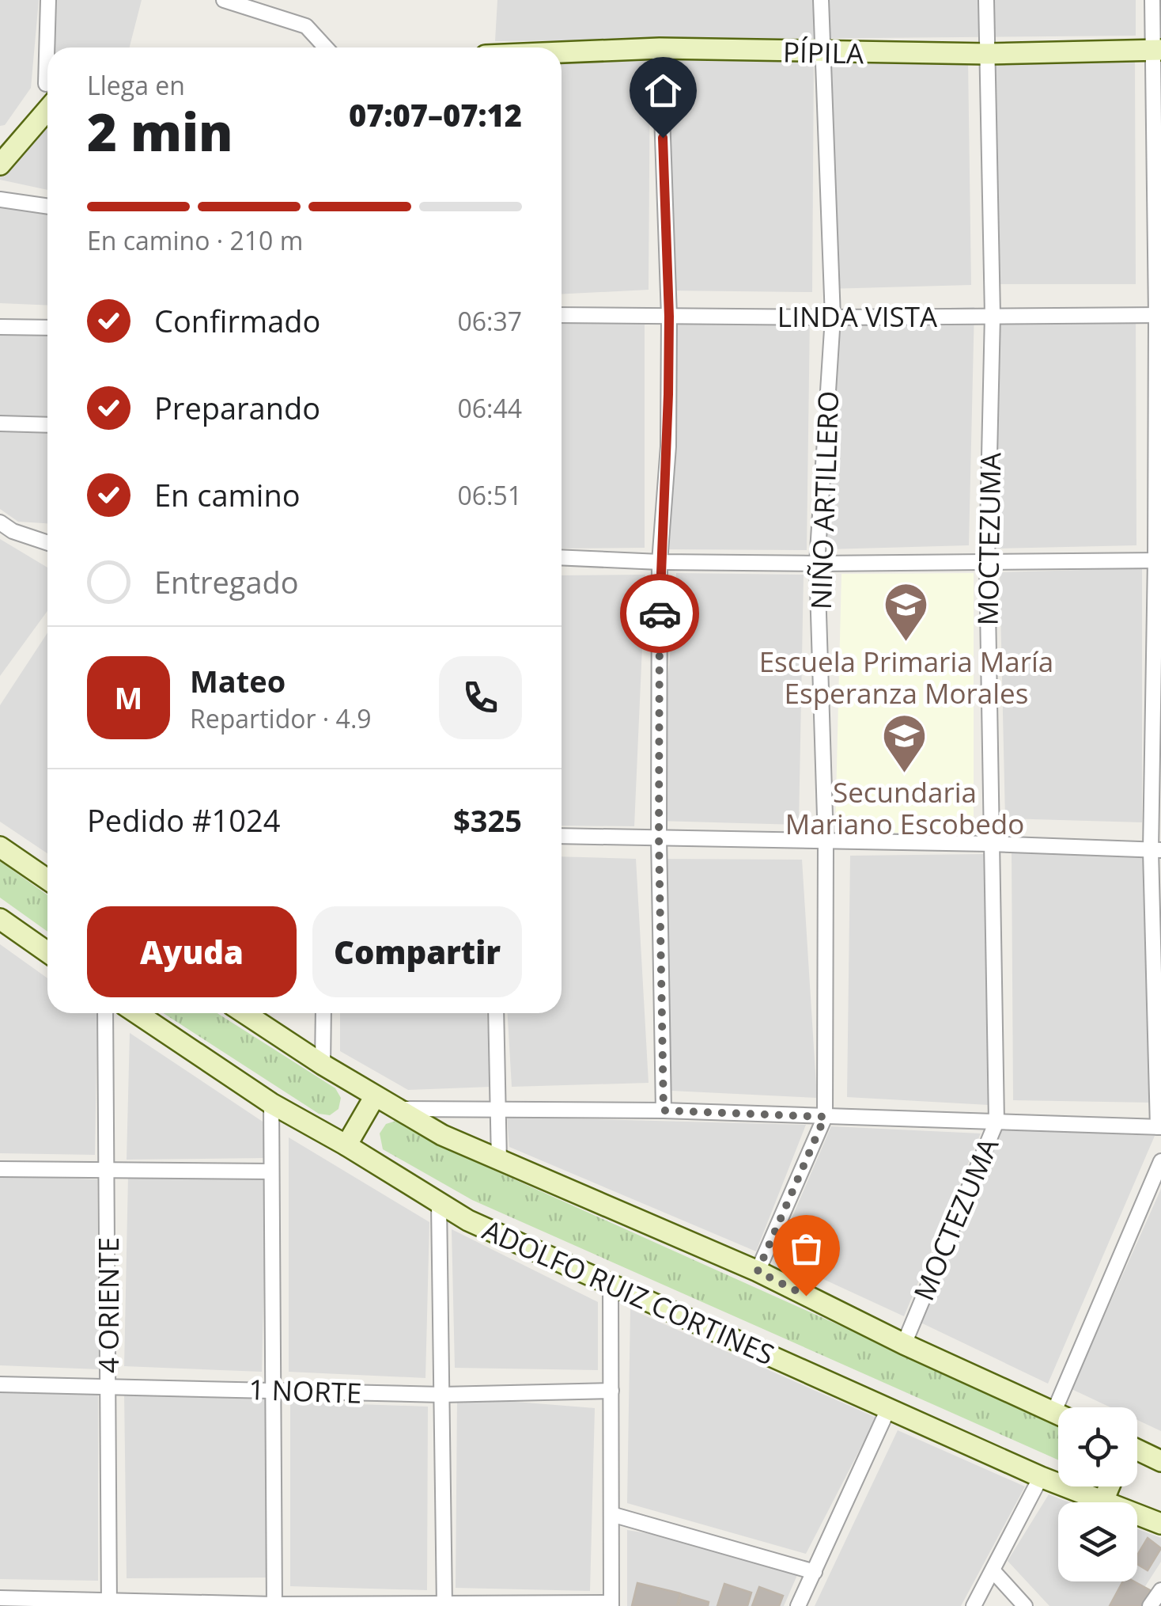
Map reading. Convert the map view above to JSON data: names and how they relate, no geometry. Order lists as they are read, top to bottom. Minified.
{"streets":{"main road":["PÍPILA","ADOLFO RUIZ CORTINES"],"street":["LINDA VISTA","NIÑO ARTILLERO","MOCTEZUMA","4 ORIENTE","1 NORTE"]},"crossings":[["PÍPILA","NIÑO ARTILLERO"],["PÍPILA","MOCTEZUMA"],["LINDA VISTA","NIÑO ARTILLERO"],["LINDA VISTA","MOCTEZUMA"],["4 ORIENTE","1 NORTE"]],"places":{"school or university":["Escuela Primaria María Esperanza Morales","Secundaria Mariano Escobedo"]},"page":{"heading":["2 min","Llega en","07:07–07:12"],"panel":["Mateo","Repartidor · 4.9","Pedido #1024","$325"],"bar":"En camino · 210 m","list":[["Confirmado","06:37"],["Preparando","06:44"],["En camino","06:51"],"Entregado"],"round":"M","buttons":["Ayuda","Compartir"]}}
